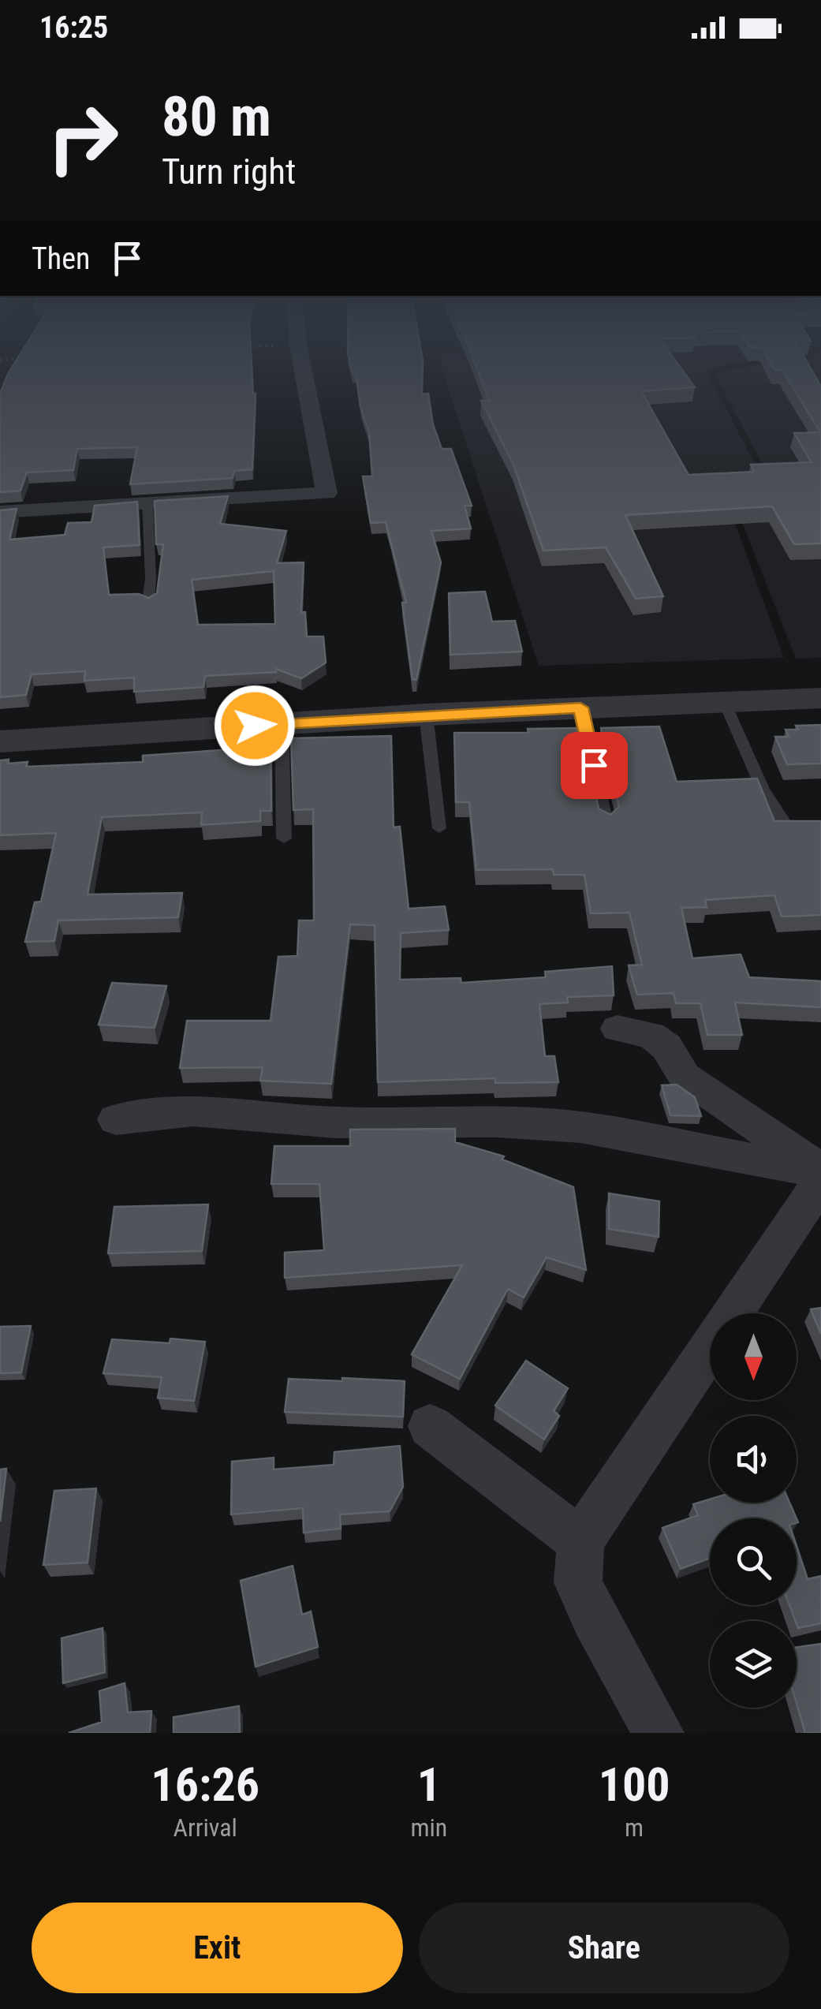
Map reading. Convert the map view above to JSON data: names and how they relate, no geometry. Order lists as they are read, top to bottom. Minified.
{"north":"bottom","page":{"status":"16:25","turn":["80 m","Turn right"],"then":"Then","eta":["16:26","Arrival","1","min","100","m"],"buttons":["Exit","Share"]}}
